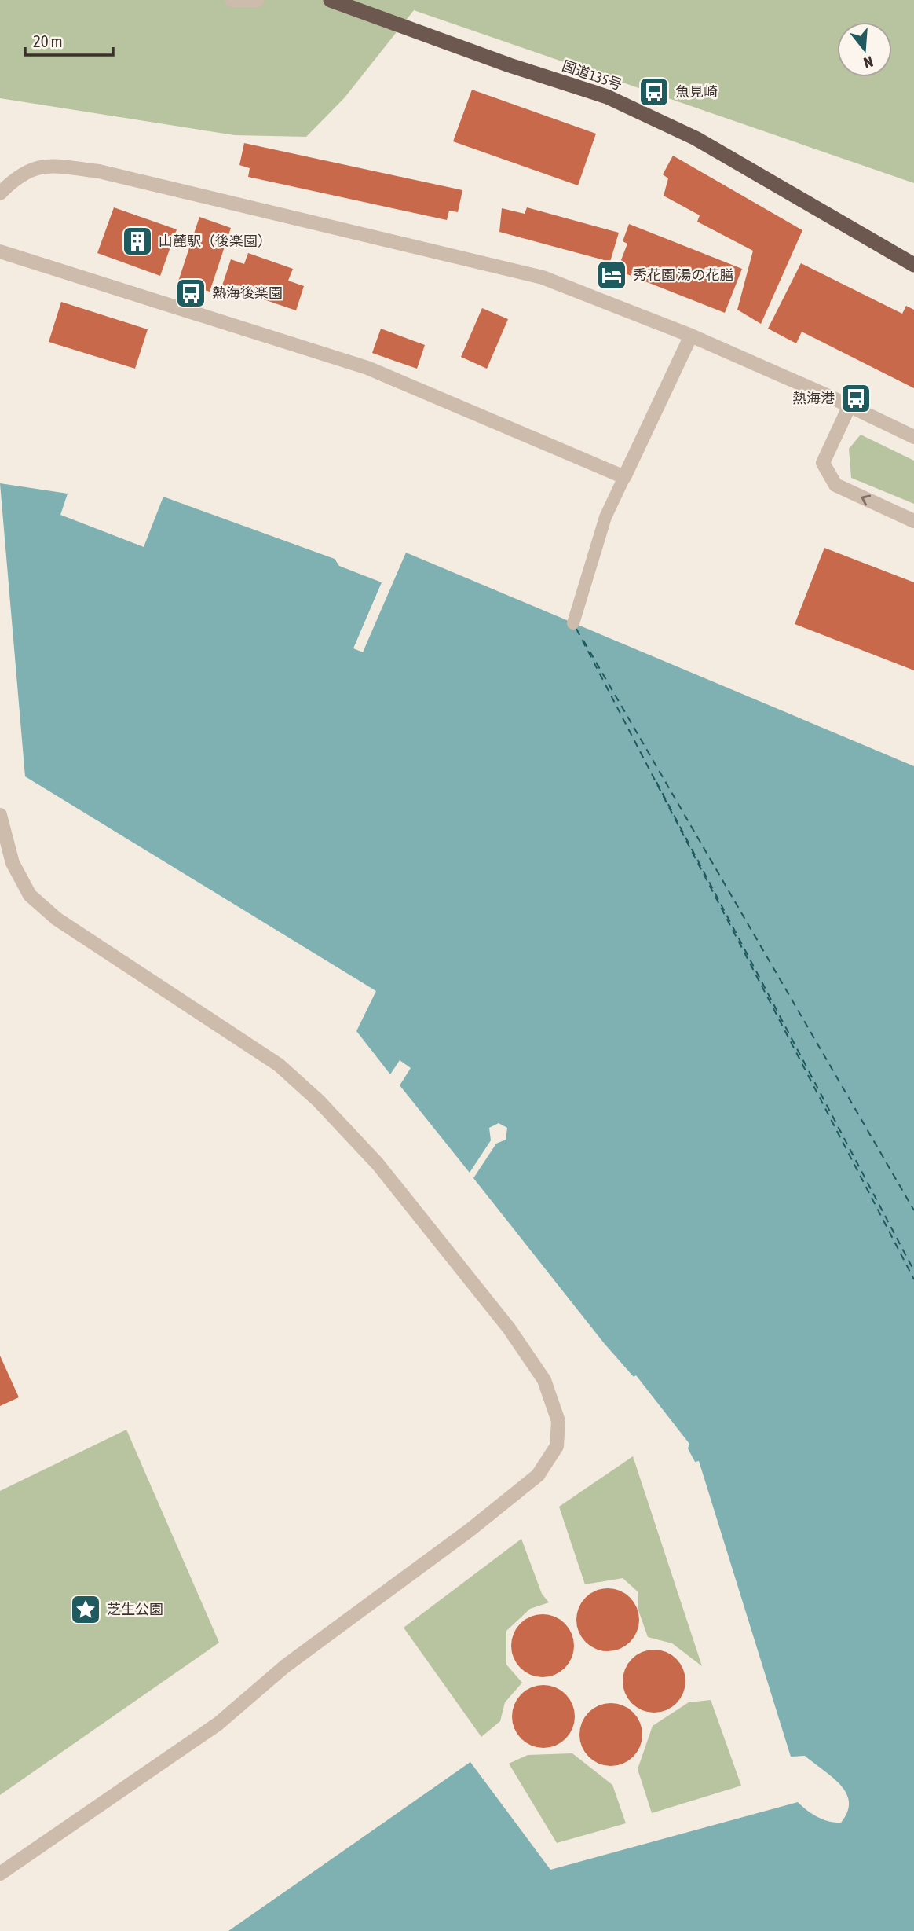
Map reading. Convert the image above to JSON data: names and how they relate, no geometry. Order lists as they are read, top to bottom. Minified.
{"streets":{"highway":["国道135号"]},"places":{"bus stop":["魚見崎","熱海後楽園","熱海港"],"building":["山麓駅（後楽園）"],"hotel":["秀花園 湯の花膳"],"place":["芝生公園"]},"scale_bar":"20 m","north":"bottom"}
